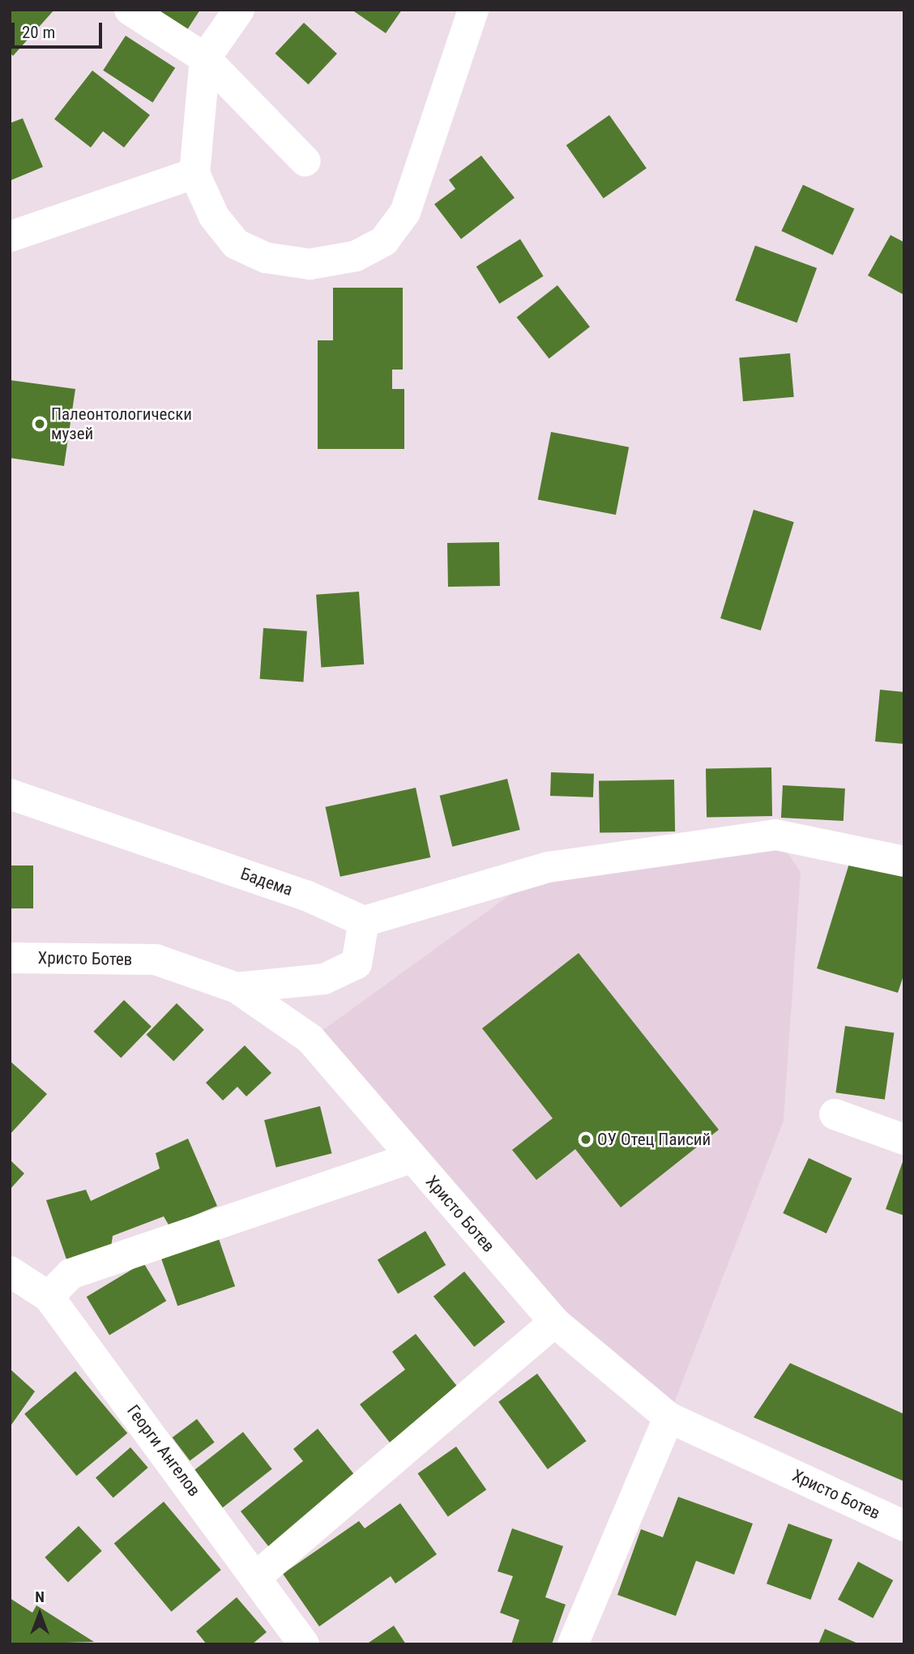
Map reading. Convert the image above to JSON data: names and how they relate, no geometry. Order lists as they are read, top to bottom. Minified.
{"streets":{"street":["Бадема","Христо Ботев","Георги Ангелов"]},"places":["Палеонтологически музей","ОУ Отец Паисий"],"scale_bar":"20 m","north":"top"}
